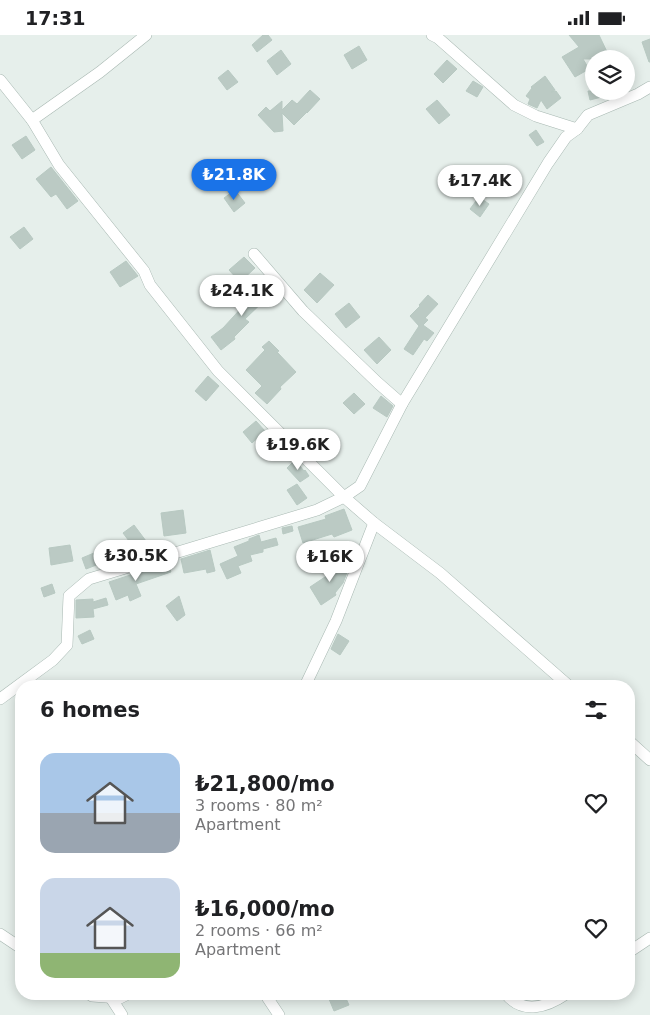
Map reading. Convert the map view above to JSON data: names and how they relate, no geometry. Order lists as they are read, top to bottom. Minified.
{"page":{"status":"17:31","price":["₺21.8K","₺17.4K","₺24.1K","₺19.6K","₺30.5K","₺16K"],"heading":"6 homes","list":[{"name":"₺21,800/mo","note":"3 rooms · 80 m² · Apartment"},{"name":"₺16,000/mo","note":"2 rooms · 66 m² · Apartment"}]}}
